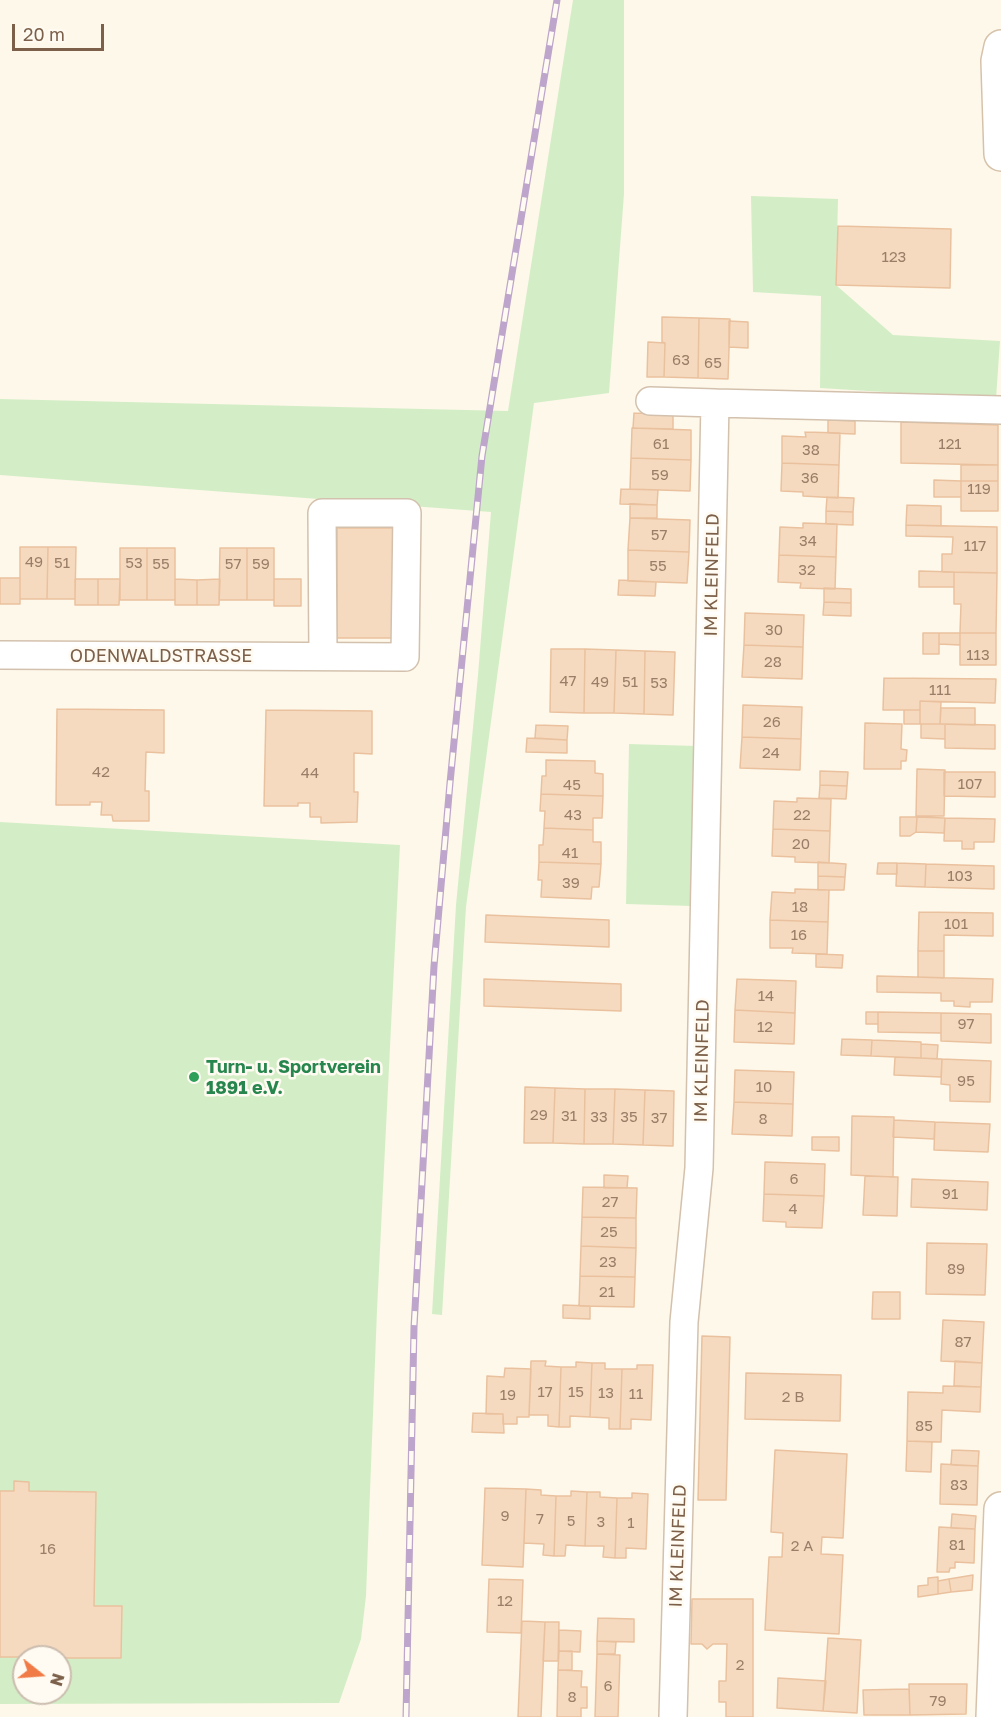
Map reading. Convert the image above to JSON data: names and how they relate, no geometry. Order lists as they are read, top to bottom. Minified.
{"streets":{"street":["IM KLEINFELD","ODENWALDSTRASSE"]},"places":["Turn- u. Sportverein 1891 e.V."],"house_numbers":["123","63","65","61","121","38","59","36","119","57","34","117","49","51","53","55","57","59","55","32","30","113","28","47","49","51","53","111","26","24","42","44","107","45","43","22","20","41","103","39","18","101","16","14","97","12","95","10","29","31","33","35","37","8","6","91","27","4","25","23","89","21","87","17","15","13","11","19","2 B","85","83","9","7","5","3","1","81","2 A","16","12","2","6","8","79"],"scale_bar":"20 m","north":"right"}
